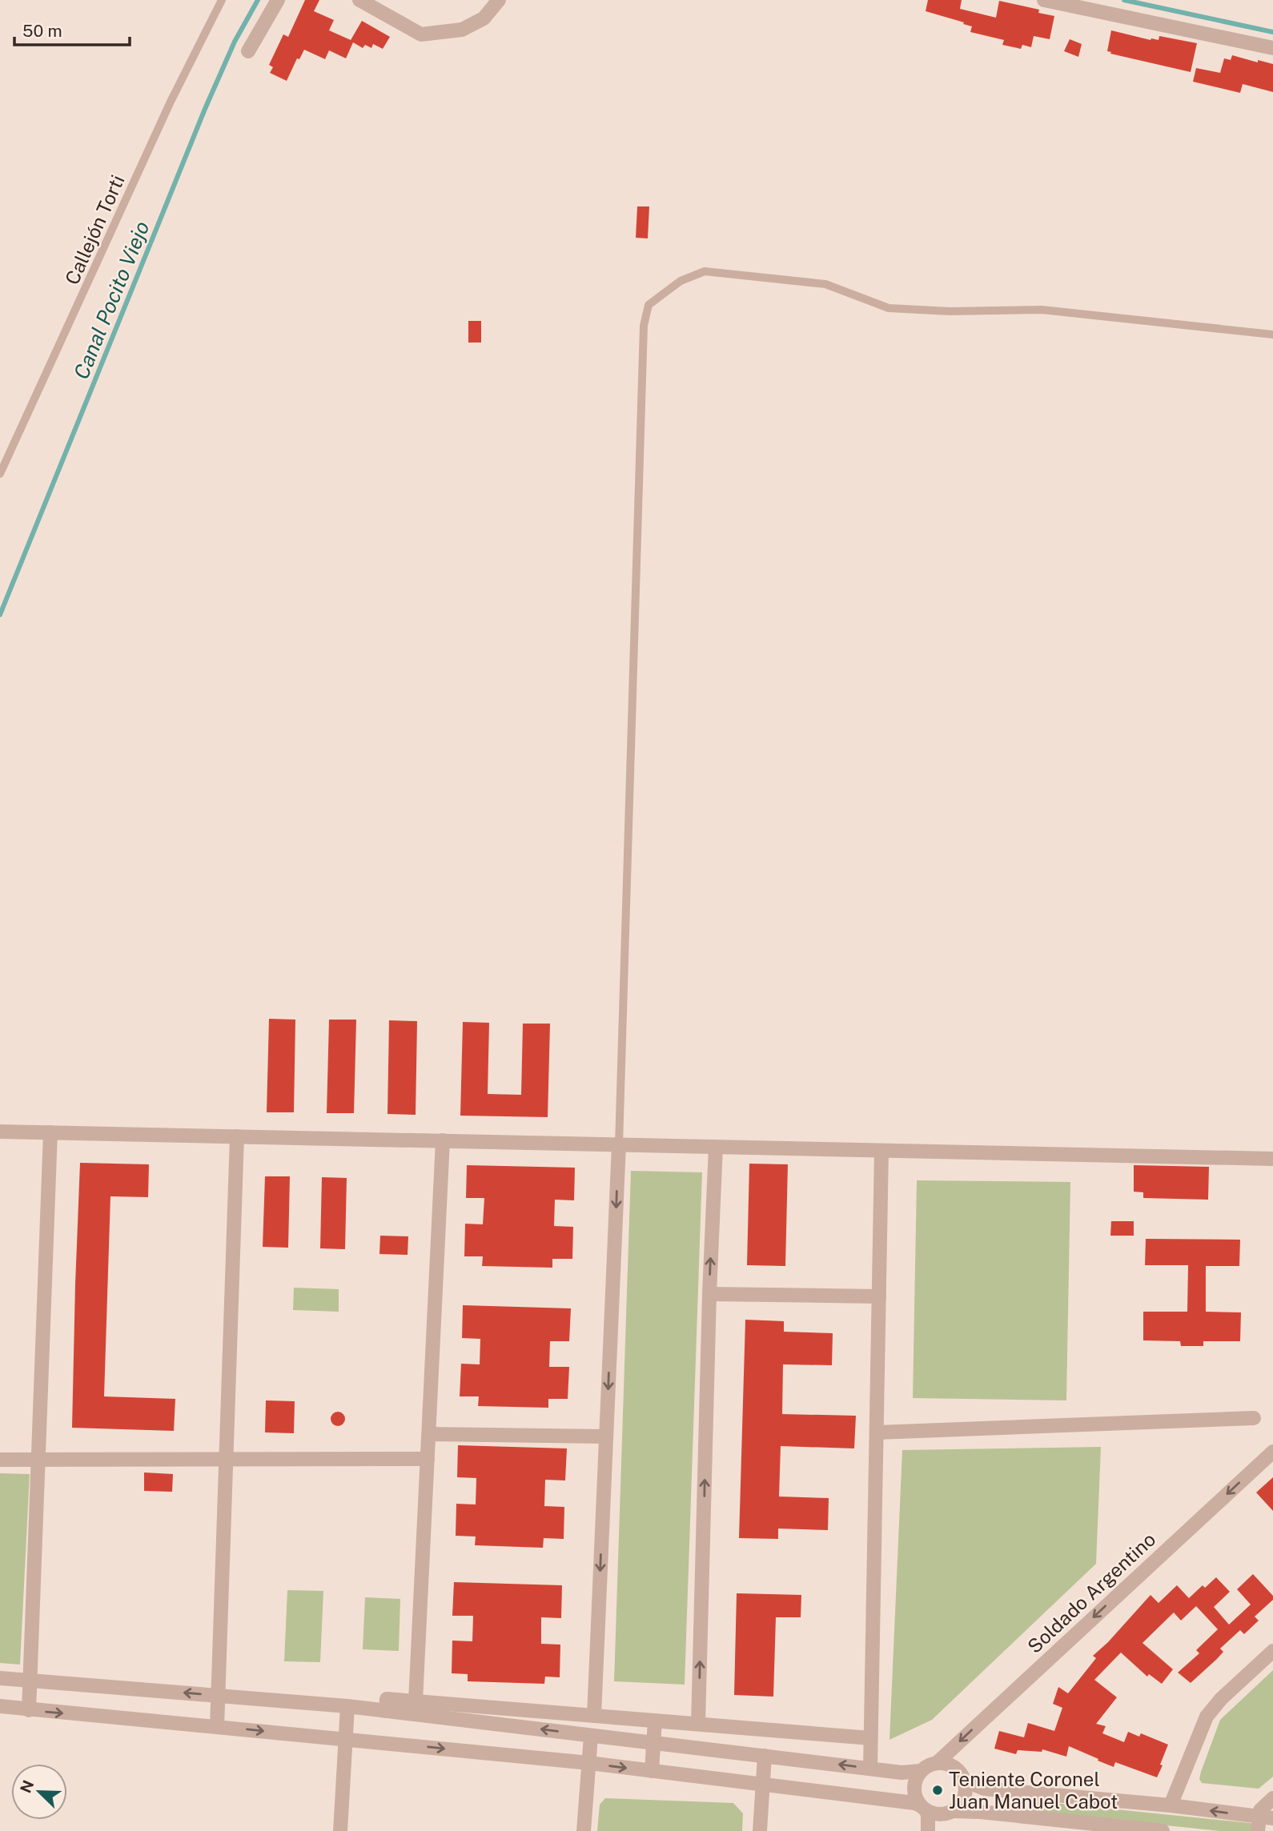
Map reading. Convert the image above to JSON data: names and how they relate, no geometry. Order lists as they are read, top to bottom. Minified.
{"streets":{"street":["Soldado Argentino"],"lane":["Callejón Torti"]},"one_way":["Soldado Argentino"],"water":["Canal Pocito Viejo"],"places":["Teniente Coronel Juan Manuel Cabot"],"scale_bar":"50 m","north":"top left"}
